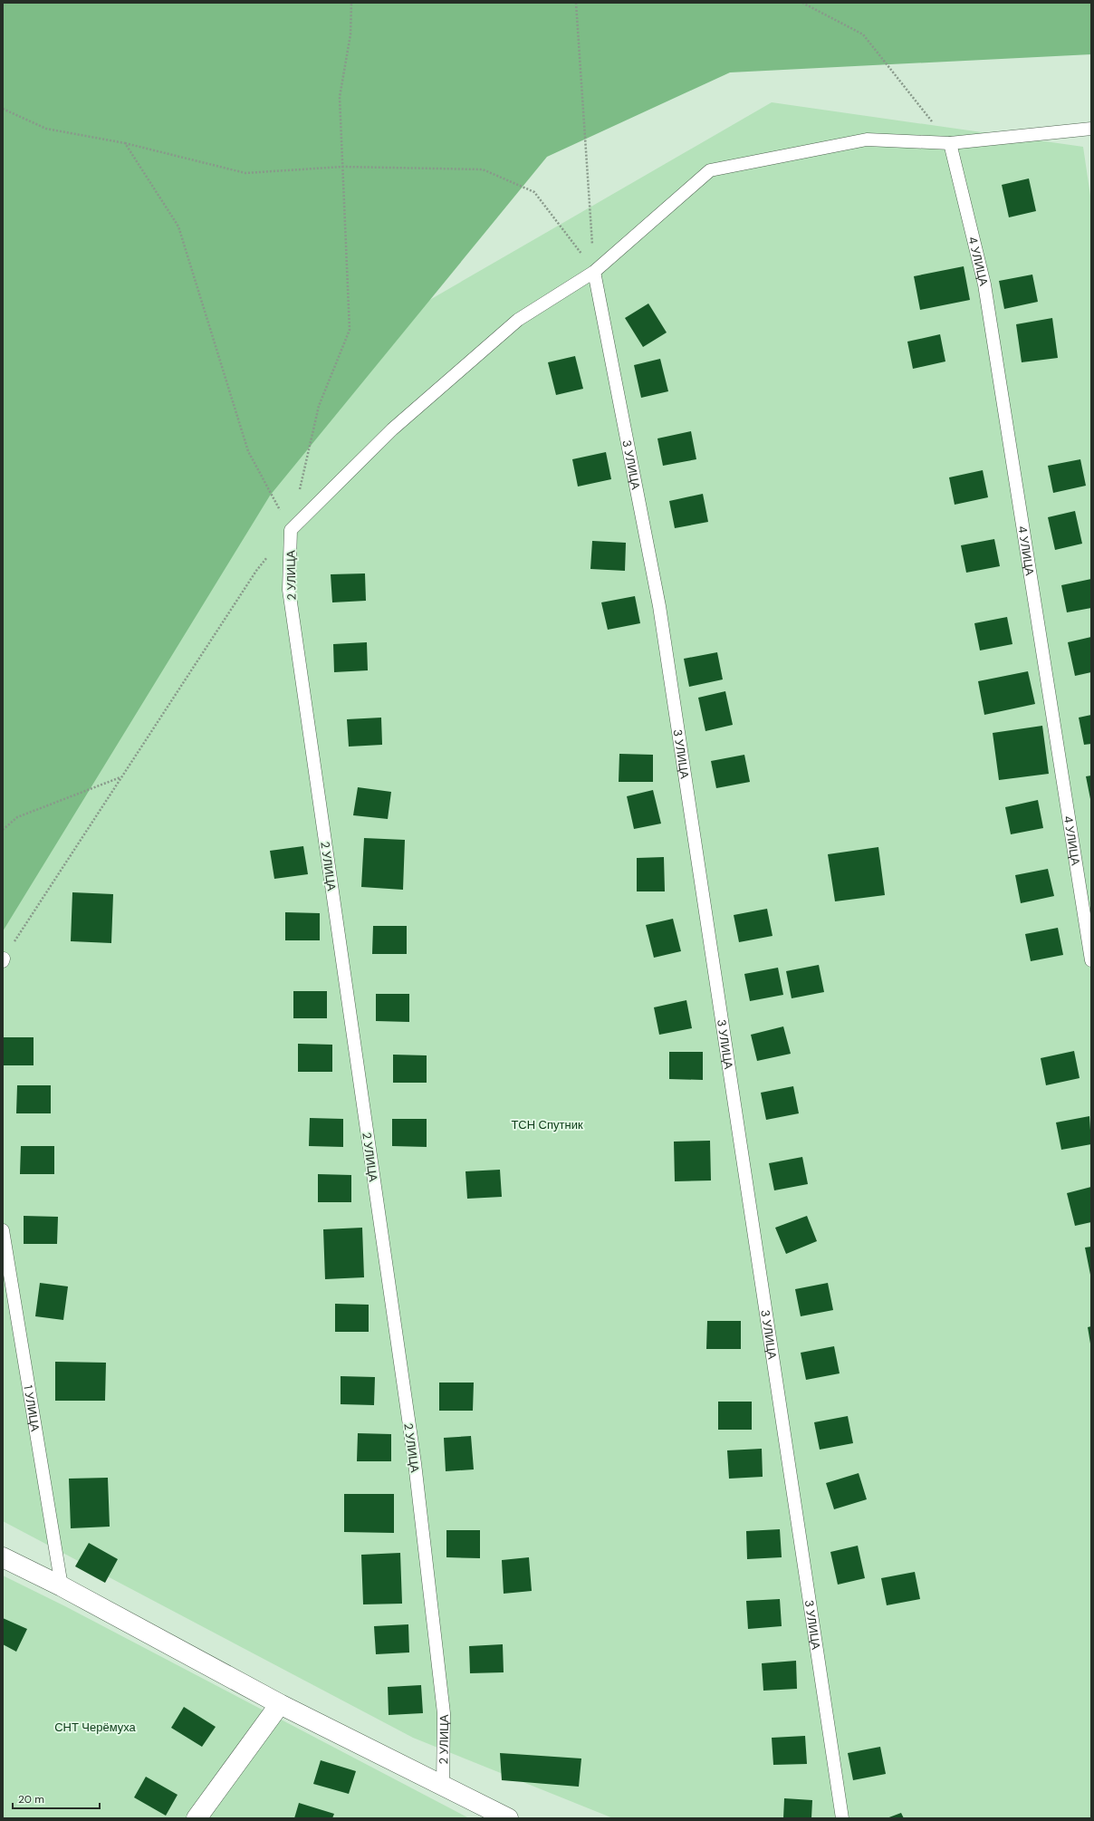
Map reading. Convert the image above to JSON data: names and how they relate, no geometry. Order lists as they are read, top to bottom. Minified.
{"streets":{"lane":["4 УЛИЦА","3 УЛИЦА","2 УЛИЦА","1 УЛИЦА"]},"parks":["ТСН Спутник","СНТ Черёмуха"],"scale_bar":"20 m"}
